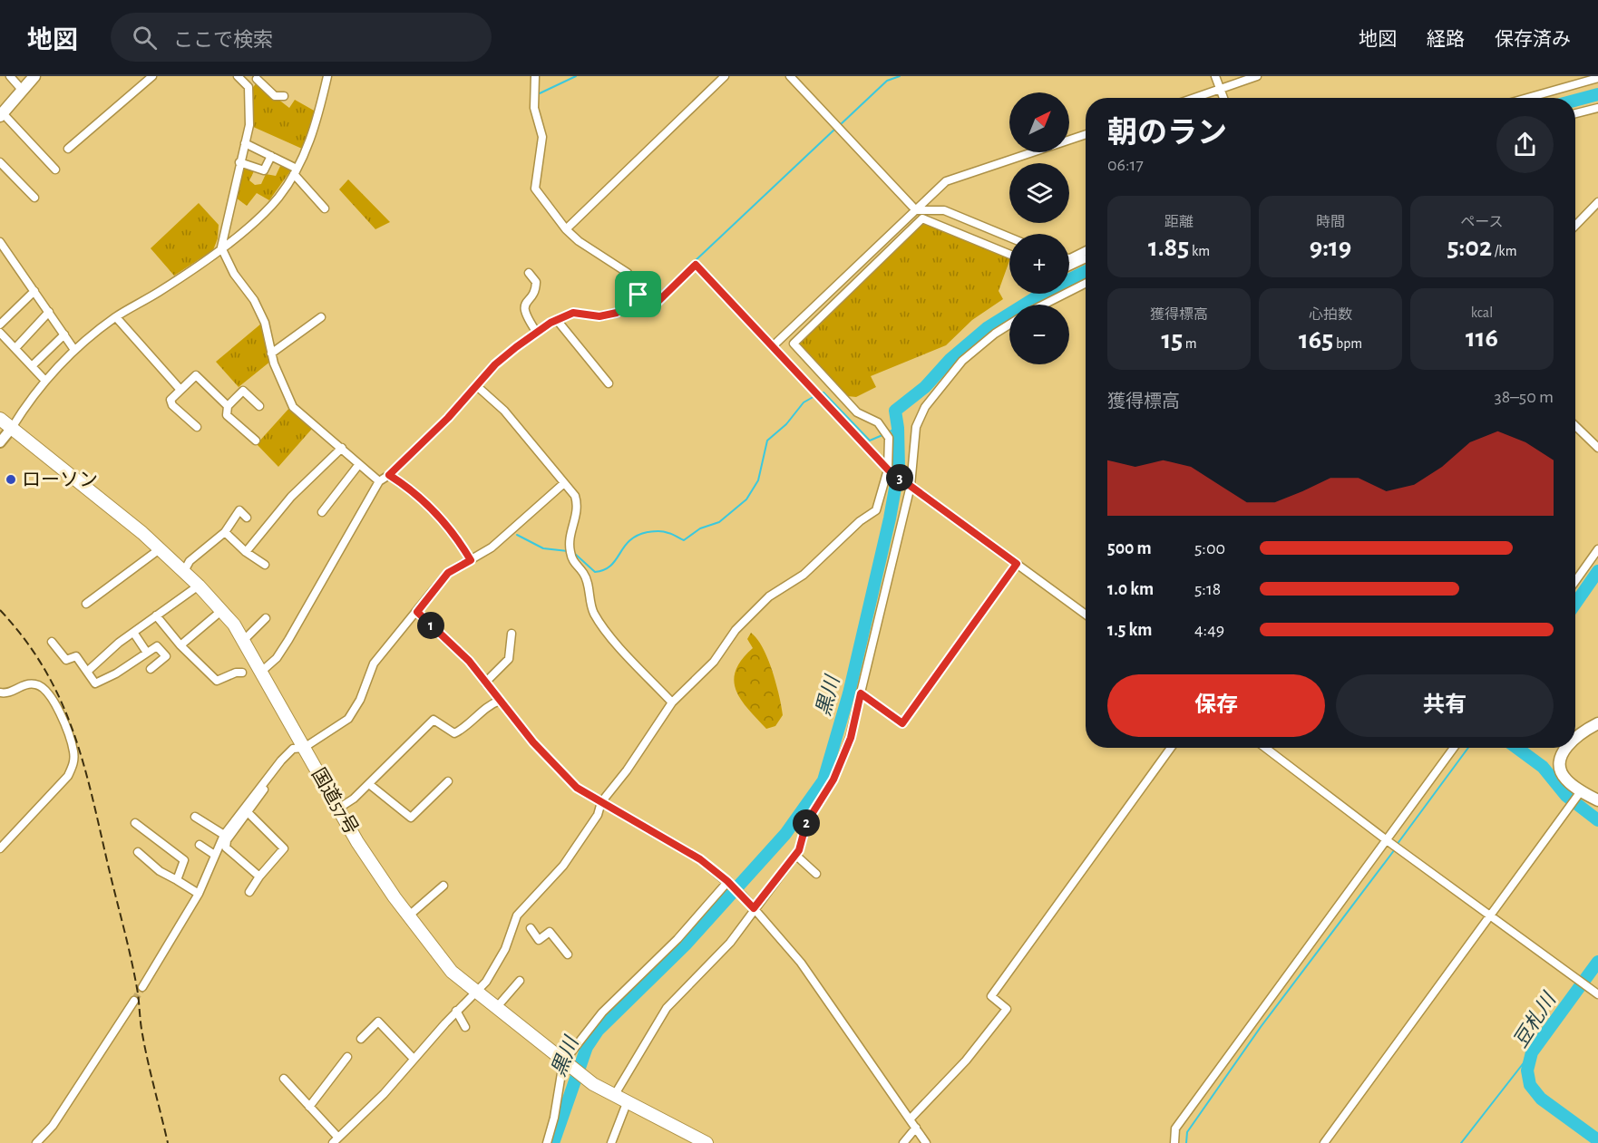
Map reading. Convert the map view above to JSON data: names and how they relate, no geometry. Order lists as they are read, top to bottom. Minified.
{"streets":{"highway":["国道57号"]},"water":["黒川","豆札川"],"places":["ローソン"],"north":"top right","page":{"header":"地図","search":"ここで検索","nav":["地図","経路","保存済み"],"map_buttons":["+","−"],"heading":["朝のラン","06:17"],"stats":[["距離","1.85 km"],["時間","9:19"],["ペース","5:02 /km"],["獲得標高","15 m"],["心拍数","165 bpm"],["kcal","116"]],"chart":["獲得標高","38–50 m"],"pins":["3","1","2"],"list":[{"name":"500 m","note":"5:00"},{"name":"1.0 km","note":"5:18"},{"name":"1.5 km","note":"4:49"}],"buttons":["保存","共有"]}}
